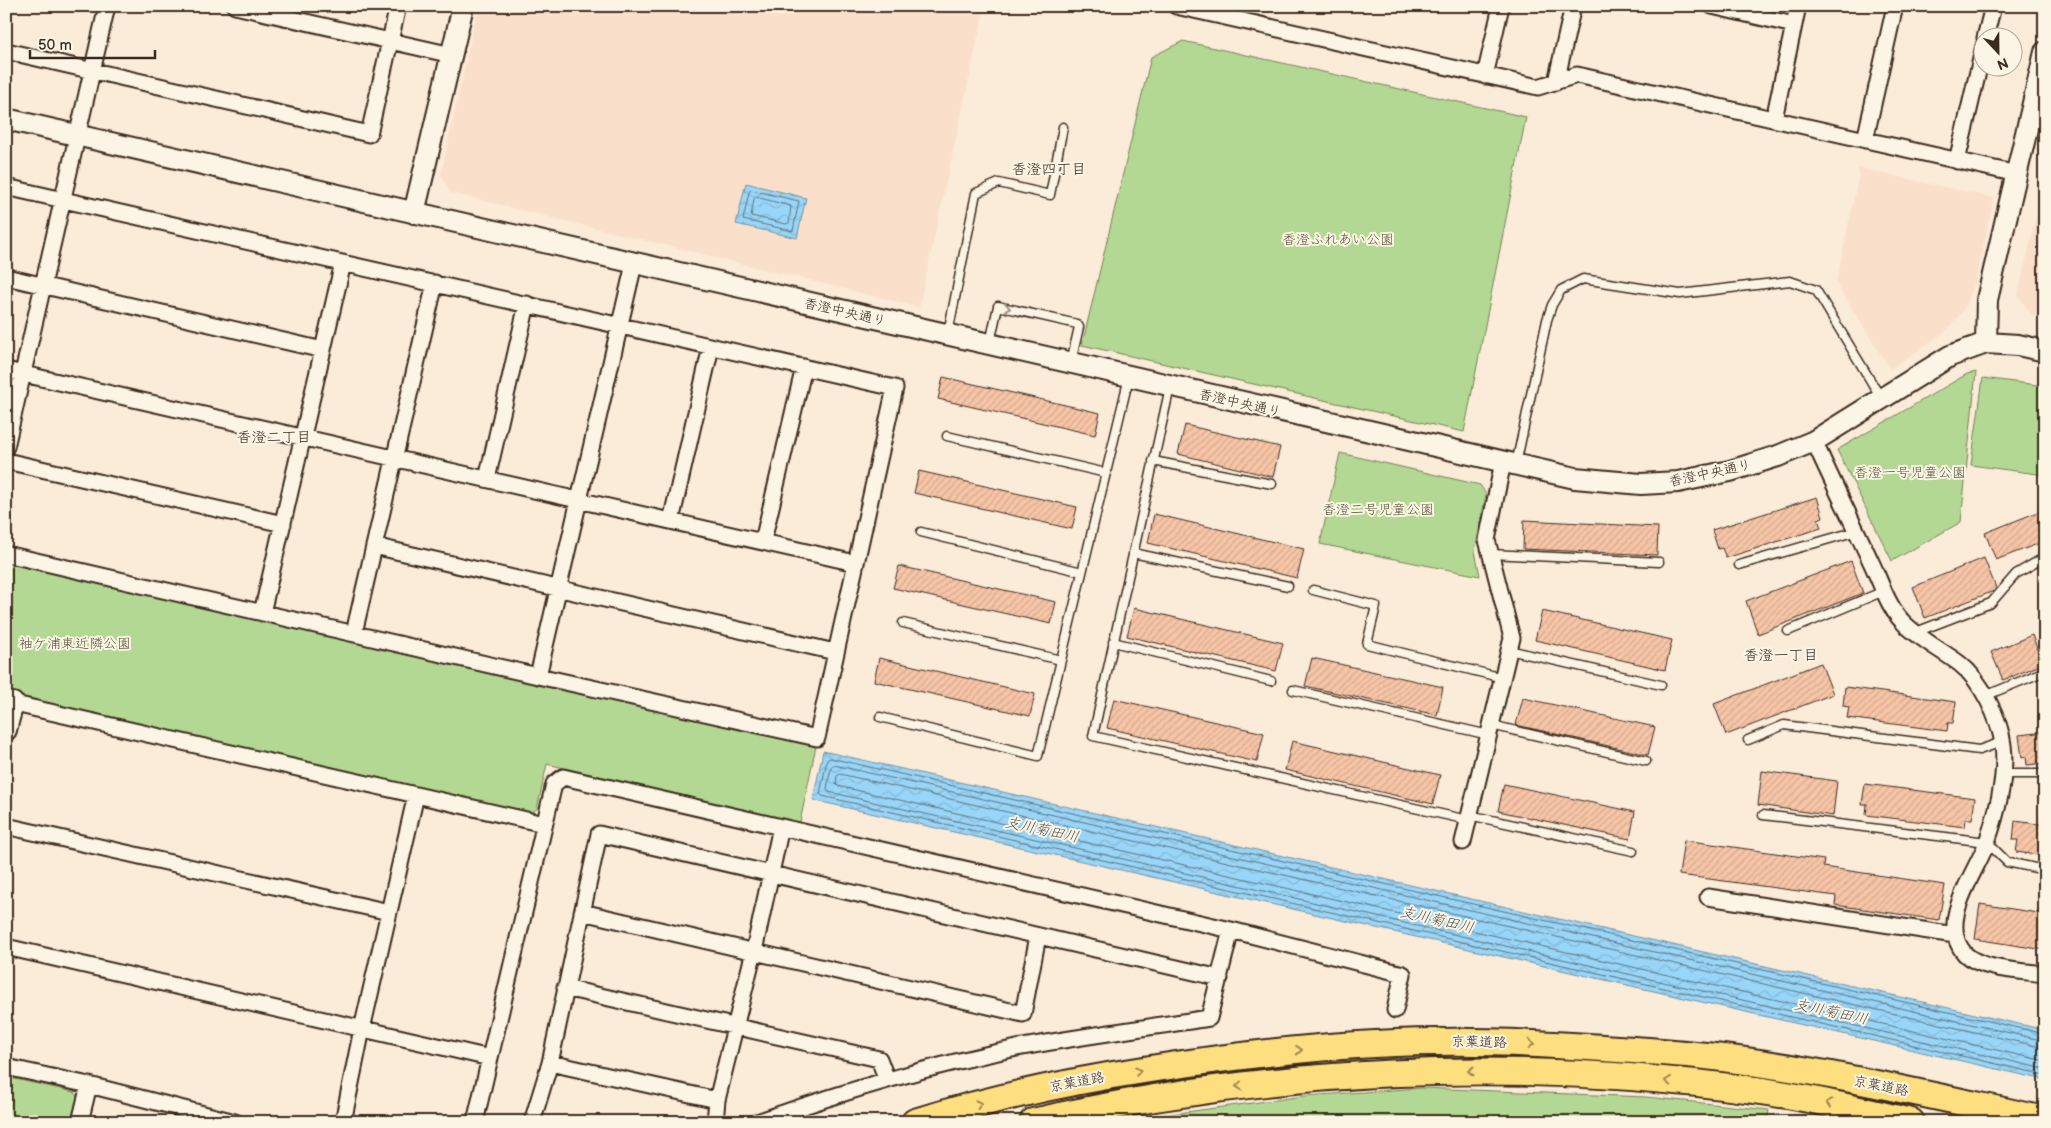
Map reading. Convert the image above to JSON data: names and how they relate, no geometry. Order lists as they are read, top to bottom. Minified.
{"streets":{"highway":["京葉道路"],"street":["香澄中央通り"]},"districts":["香澄四丁目","香澄二丁目","香澄一丁目"],"water":["支川菊田川"],"parks":["香澄ふれあい公園","香澄一号児童公園","香澄二号児童公園","袖ケ浦東近隣公園"],"scale_bar":"50 m","north":"bottom"}
